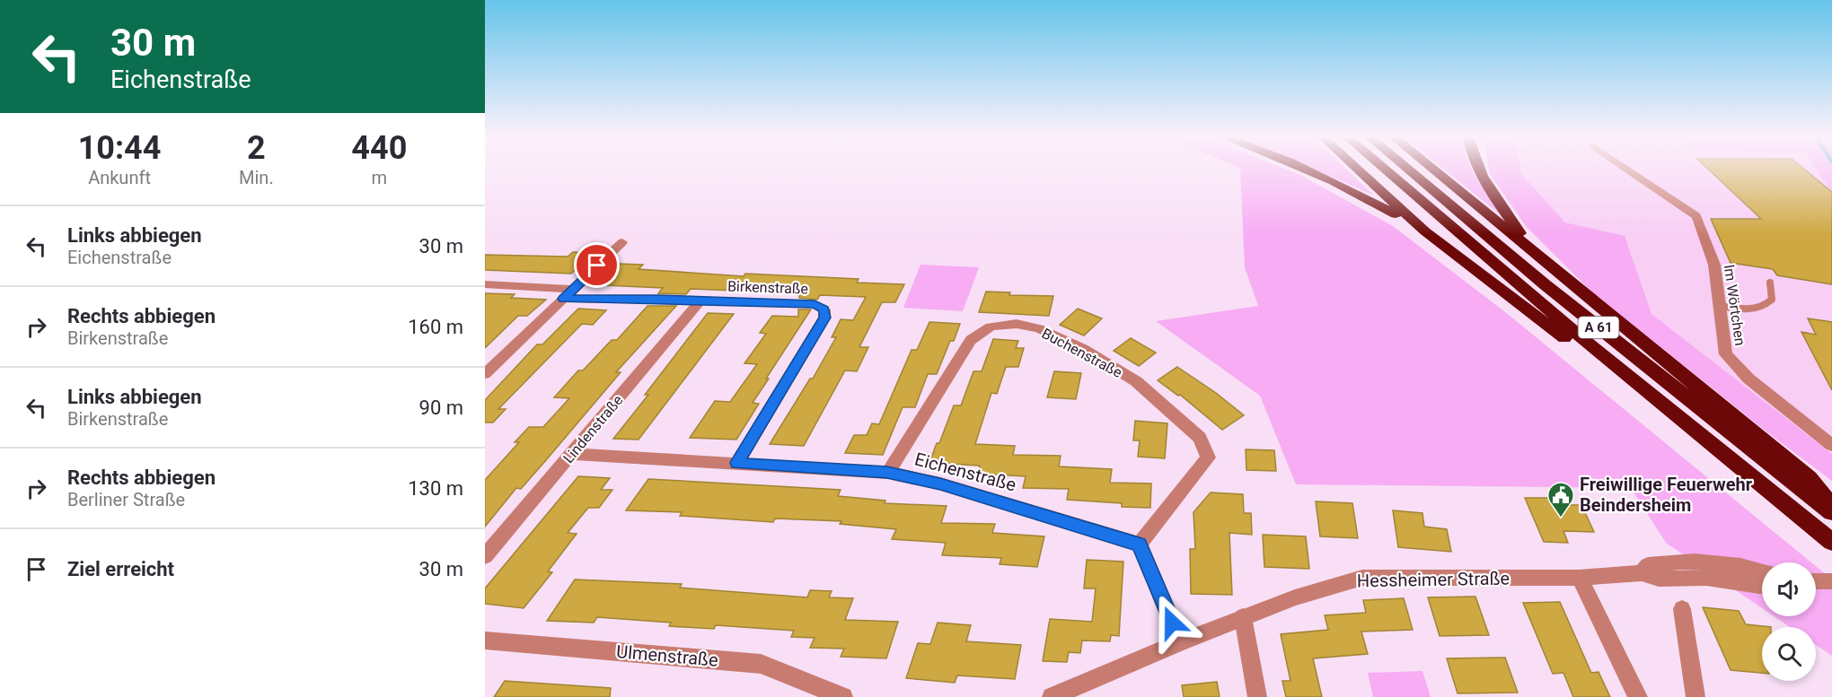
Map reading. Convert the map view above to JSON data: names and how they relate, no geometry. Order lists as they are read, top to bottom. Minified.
{"streets":{"highway":["A 61"],"street":["Birkenstraße","Im Wörtchen","Buchenstraße","Lindenstraße","Eichenstraße","Hessheimer Straße","Ulmenstraße"]},"crossings":[["Birkenstraße","Lindenstraße"],["Birkenstraße","Eichenstraße"],["Buchenstraße","Eichenstraße"],["Lindenstraße","Eichenstraße"]],"places":{"public building":["Freiwillige Feuerwehr Beindersheim"]},"page":{"turn":["30 m","Eichenstraße"],"eta":["10:44","Ankunft","2","Min.","440","m"],"list":[{"name":"Links abbiegen","note":"Eichenstraße","value":"30 m"},{"name":"Rechts abbiegen","note":"Birkenstraße","value":"160 m"},{"name":"Links abbiegen","note":"Birkenstraße","value":"90 m"},{"name":"Rechts abbiegen","note":"Berliner Straße","value":"130 m"},{"name":"Ziel erreicht","value":"30 m"}]}}
